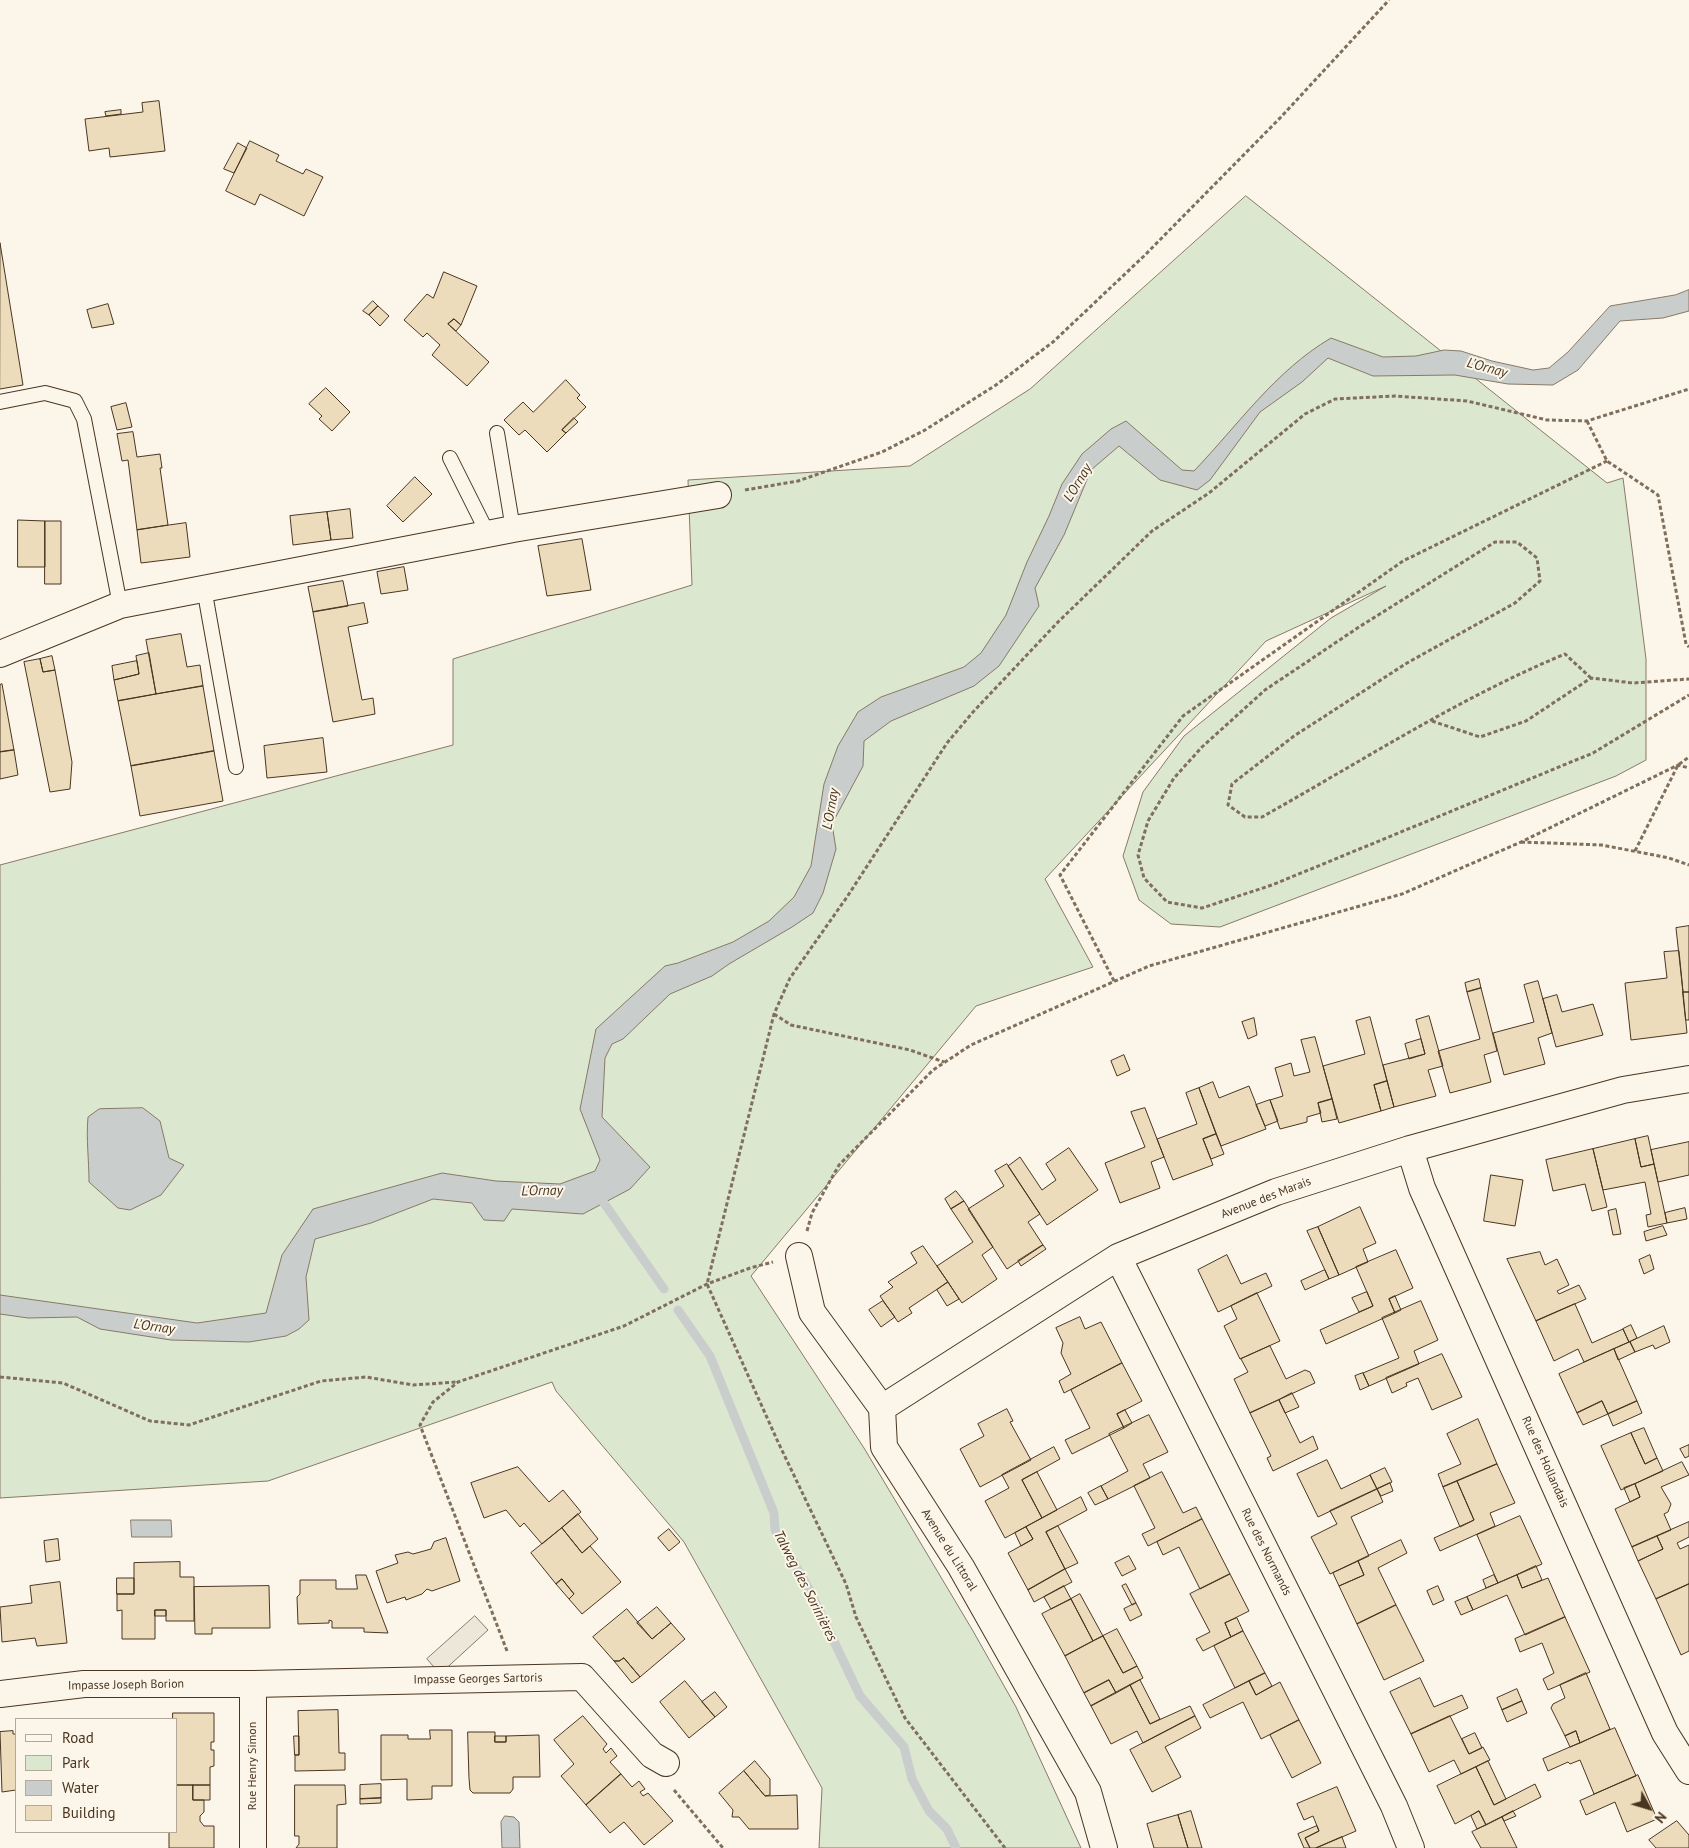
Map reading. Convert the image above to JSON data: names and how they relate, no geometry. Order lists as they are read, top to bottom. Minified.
{"streets":{"street":["Avenue des Marais","Rue des Hollandais","Avenue du Littoral","Rue des Normands","Impasse Georges Sartoris","Impasse Joseph Borion","Rue Henry Simon"]},"crossings":[["Avenue des Marais","Rue des Hollandais"],["Avenue des Marais","Avenue du Littoral"],["Avenue des Marais","Rue des Normands"],["Impasse Georges Sartoris","Impasse Joseph Borion"],["Impasse Georges Sartoris","Rue Henry Simon"],["Impasse Joseph Borion","Rue Henry Simon"]],"water":["L'Ornay","Talweg des Sorinières"],"legend":["Road","Park","Water","Building"],"north":"bottom right"}
